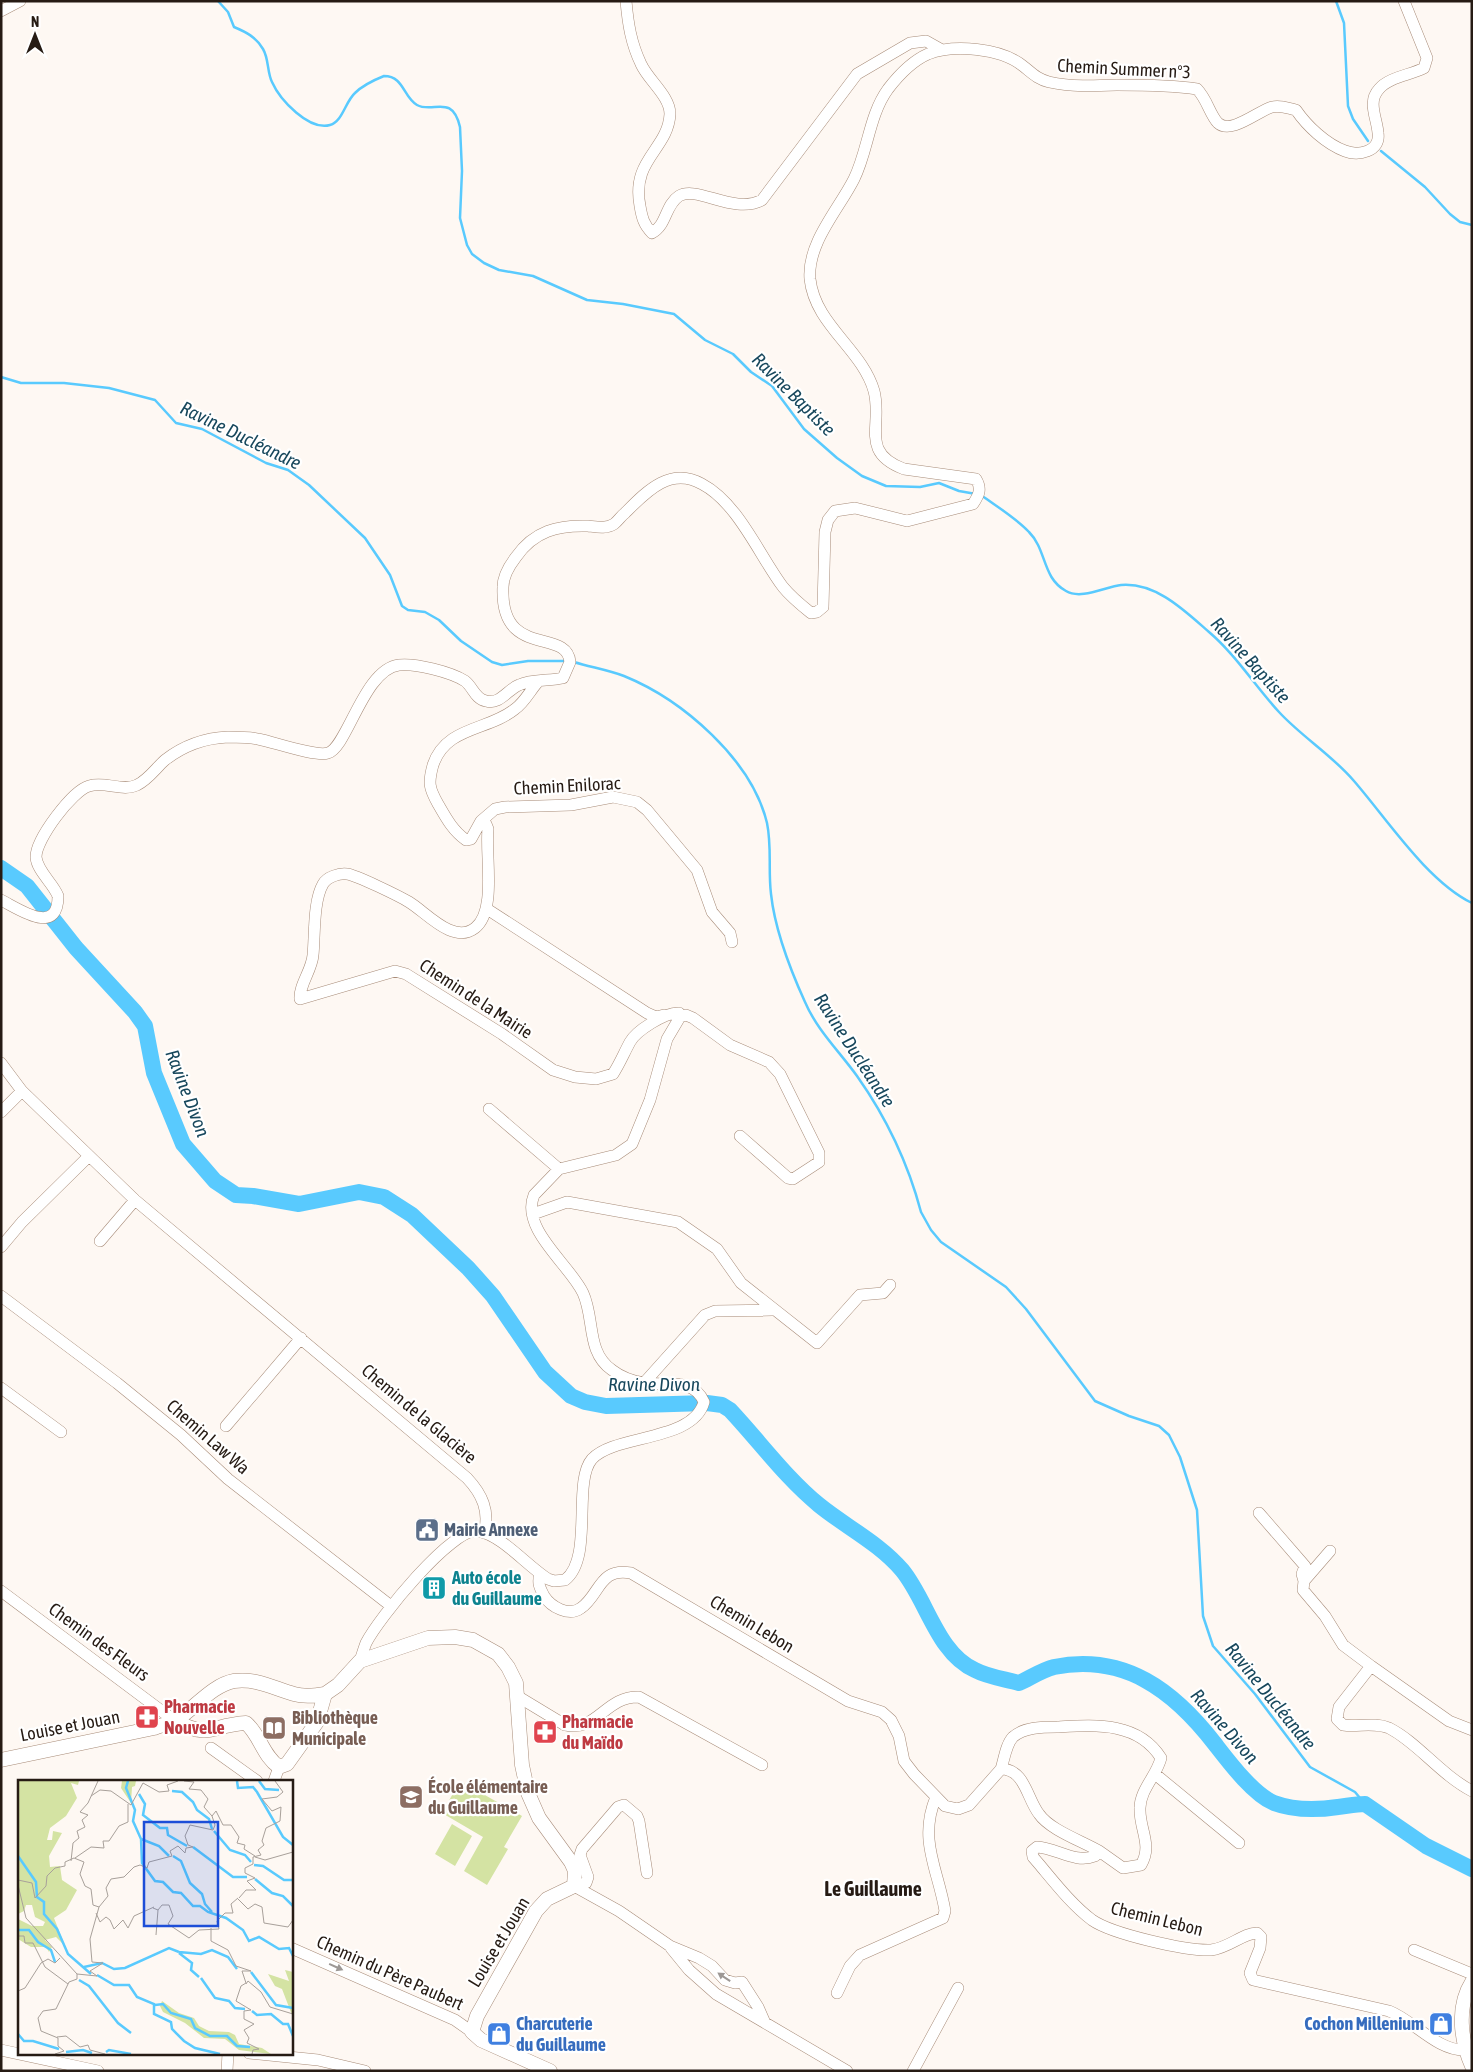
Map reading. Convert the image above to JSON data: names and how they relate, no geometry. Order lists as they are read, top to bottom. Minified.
{"streets":{"main road":["Louise et Jouan"],"street":["Chemin Summer n°3","Chemin Enilorac","Chemin de la Mairie","Chemin de la Glacière","Chemin Law Wa","Chemin Lebon","Chemin des Fleurs","Chemin du Père Paubert"]},"crossings":[["Chemin des Fleurs","Louise et Jouan"],["Louise et Jouan","Chemin du Père Paubert"]],"districts":["Le Guillaume"],"water":["Ravine Baptiste","Ravine Ducléandre","Ravine Divon"],"places":{"public building":["Mairie Annexe"],"building":["Auto école du Guillaume"],"pharmacy":["Pharmacie Nouvelle","Pharmacie du Maïdo"],"library":["Bibliothèque Municipale"],"school or university":["École élémentaire du Guillaume"],"shop":["Cochon Millenium","Charcuterie du Guillaume"]},"north":"top"}
